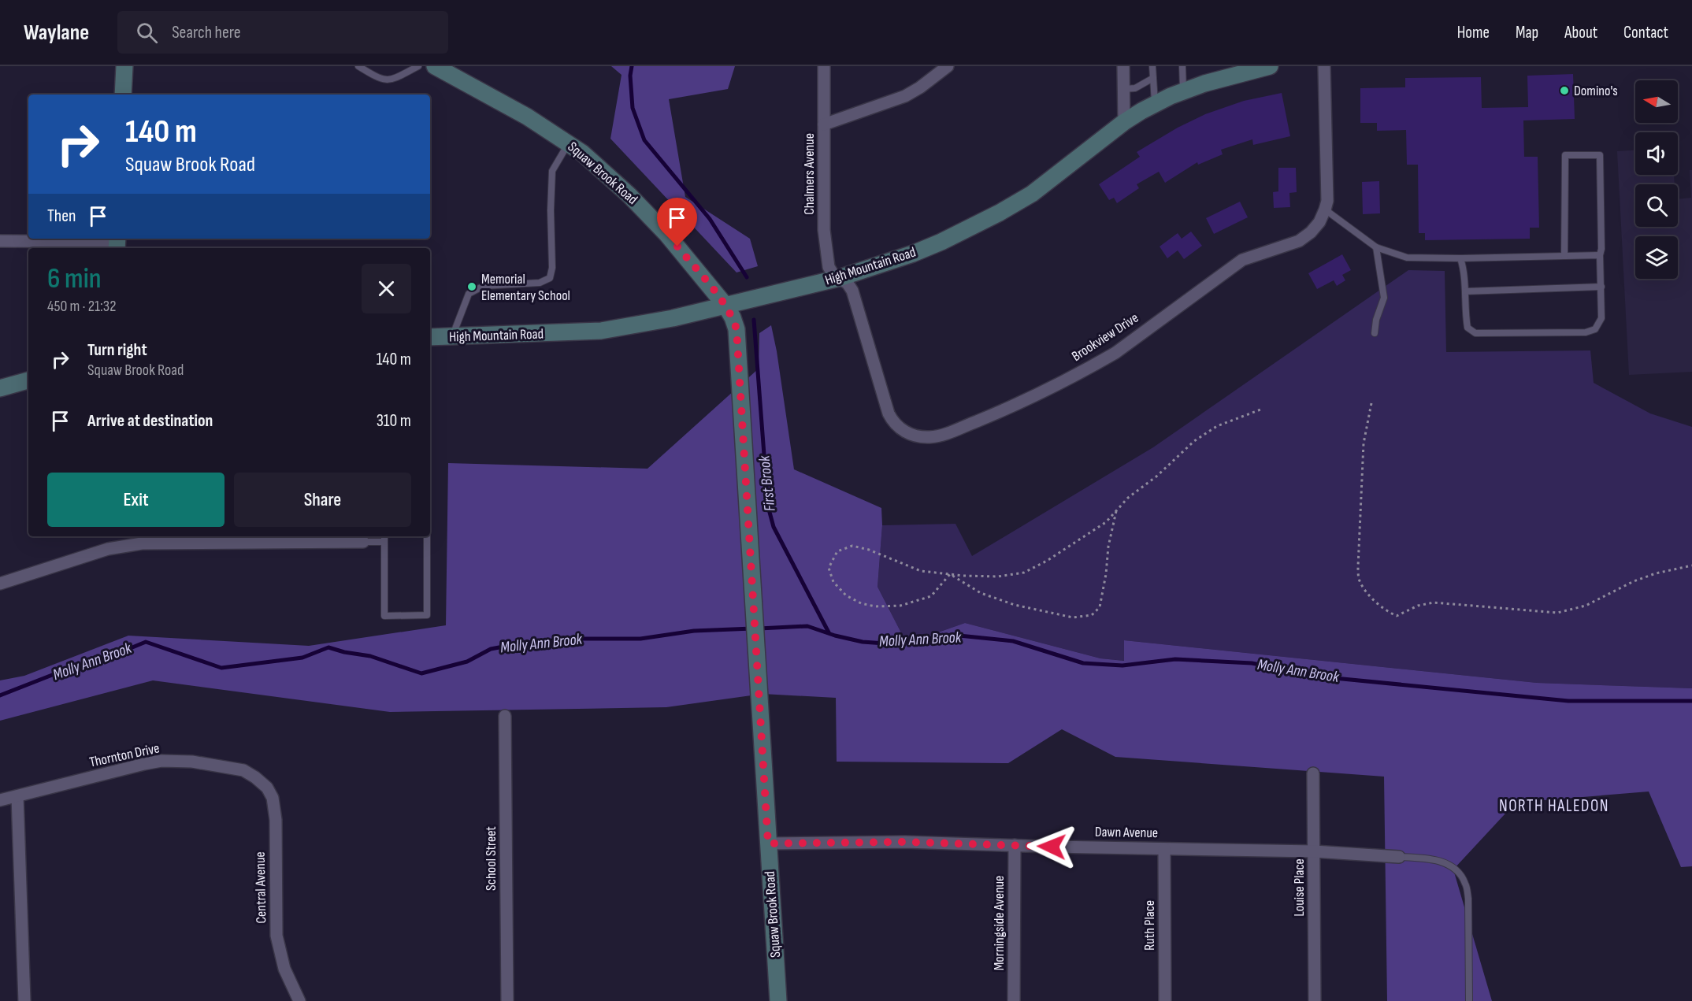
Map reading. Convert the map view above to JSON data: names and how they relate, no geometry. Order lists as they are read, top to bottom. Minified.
{"streets":{"street":["Squaw Brook Road","Chalmers Avenue","High Mountain Road","Brookview Drive","Thornton Drive","Dawn Avenue","School Street","Central Avenue","Louise Place","Morningside Avenue","Ruth Place"]},"crossings":[["Squaw Brook Road","High Mountain Road"],["Squaw Brook Road","Dawn Avenue"],["Chalmers Avenue","High Mountain Road"],["Chalmers Avenue","Brookview Drive"],["High Mountain Road","Brookview Drive"],["Thornton Drive","Central Avenue"],["Dawn Avenue","Louise Place"],["Dawn Avenue","Morningside Avenue"],["Dawn Avenue","Ruth Place"]],"districts":["NORTH HALEDON"],"water":["First Brook","Molly Ann Brook"],"places":["Domino's","Memorial Elementary School"],"north":"left","page":{"header":"Waylane","search":"Search here","nav":["Home","Map","About","Contact"],"turn":["140 m","Squaw Brook Road"],"then":"Then","heading":["6 min","450 m · 21:32"],"list":[{"name":"Turn right","note":"Squaw Brook Road","value":"140 m"},{"name":"Arrive at destination","value":"310 m"}],"buttons":["Exit","Share"]}}
